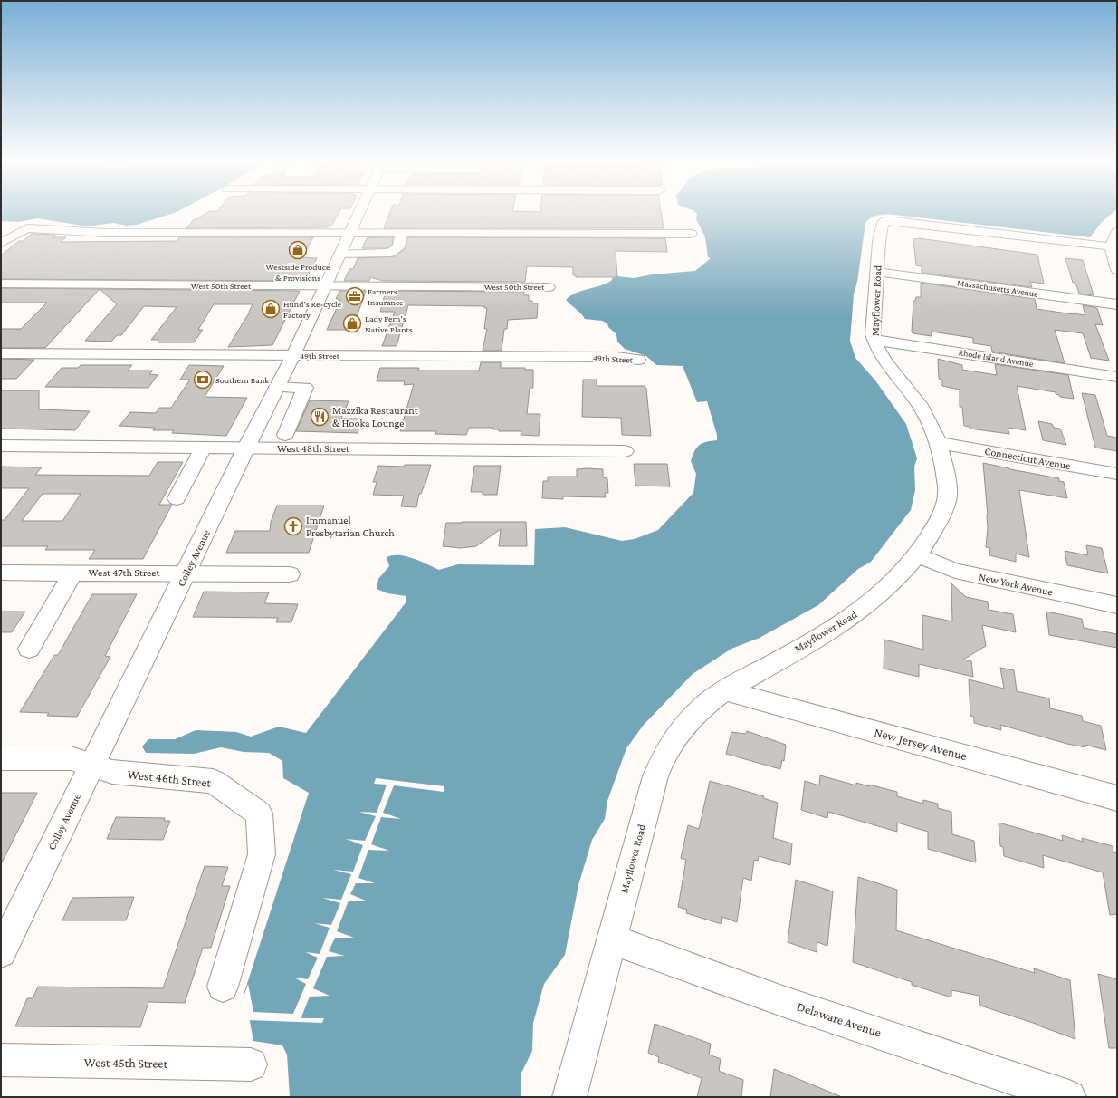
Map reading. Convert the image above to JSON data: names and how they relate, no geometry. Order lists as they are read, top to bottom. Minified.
{"streets":{"street":["West 50th Street","Massachusetts Avenue","Mayflower Road","49th Street","Rhode Island Avenue","West 48th Street","Connecticut Avenue","Colley Avenue","West 47th Street","New York Avenue","New Jersey Avenue","West 46th Street","Delaware Avenue","West 45th Street"]},"crossings":[["West 50th Street","Colley Avenue"],["Massachusetts Avenue","Mayflower Road"],["Mayflower Road","Rhode Island Avenue"],["Mayflower Road","Connecticut Avenue"],["Mayflower Road","New York Avenue"],["Mayflower Road","New Jersey Avenue"],["Mayflower Road","Delaware Avenue"],["49th Street","Colley Avenue"],["West 48th Street","Colley Avenue"],["Colley Avenue","West 47th Street"],["Colley Avenue","West 46th Street"]],"places":{"shop":["Westside Produce & Provisions","Hund's Re-cycle Factory","Lady Fern's Native Plants"],"office":["Farmers Insurance"],"bank":["Southern Bank"],"restaurant":["Mazzika Restaurant & Hooka Lounge"],"church":["Immanuel Presbyterian Church"]}}
